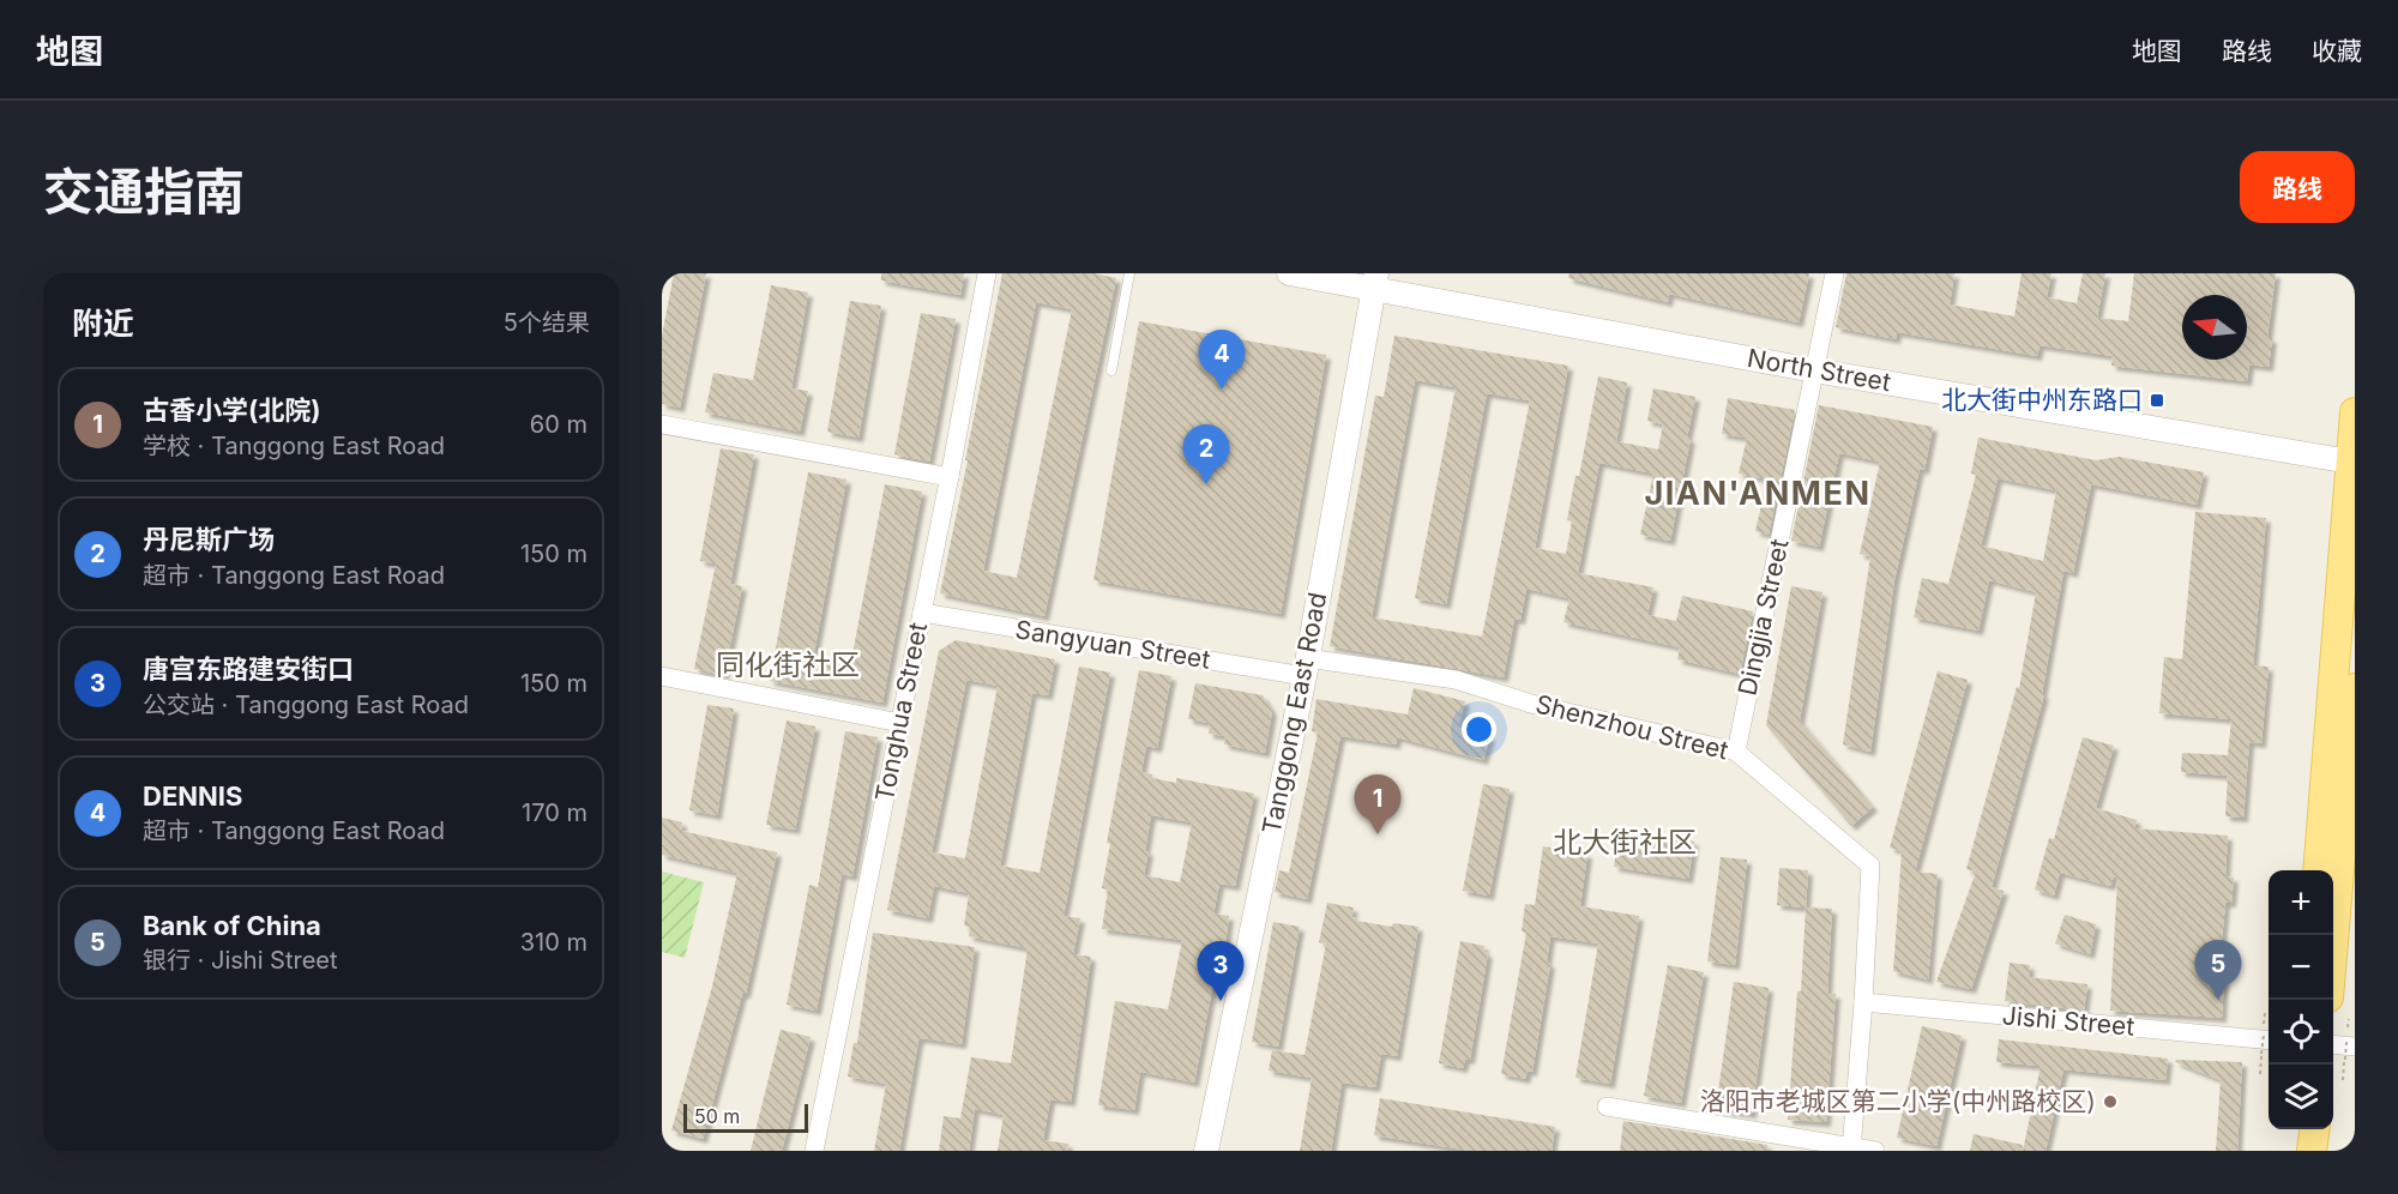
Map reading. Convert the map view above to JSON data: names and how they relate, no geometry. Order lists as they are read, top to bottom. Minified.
{"streets":{"street":["North Street","Dingjia Street","Sangyuan Street","Tonghua Street","Tanggong East Road","Shenzhou Street","Jishi Street"]},"crossings":[["North Street","Dingjia Street"],["North Street","Tanggong East Road"],["Dingjia Street","Shenzhou Street"],["Sangyuan Street","Tonghua Street"],["Sangyuan Street","Tanggong East Road"],["Sangyuan Street","Shenzhou Street"],["Tanggong East Road","Shenzhou Street"],["Shenzhou Street","Jishi Street"]],"districts":["JIAN'ANMEN","同化街社区","北大街社区"],"places":{"transit":["北大街中州东路口"],"other":["洛阳市老城区第二小学(中州路校区)"]},"scale_bar":"50 m","north":"left","page":{"header":"地图","nav":["地图","路线","收藏"],"title":"交通指南","buttons":"路线","heading":["附近","5个结果"],"pins":["4","2","1","5","3"],"list":[{"mark":"1","name":"古香小学(北院)","note":"学校 · Tanggong East Road","value":"60 m"},{"mark":"2","name":"丹尼斯广场","note":"超市 · Tanggong East Road","value":"150 m"},{"mark":"3","name":"唐宫东路建安街口","note":"公交站 · Tanggong East Road","value":"150 m"},{"mark":"4","name":"DENNIS","note":"超市 · Tanggong East Road","value":"170 m"},{"mark":"5","name":"Bank of China","note":"银行 · Jishi Street","value":"310 m"}],"map_buttons":["+","−"],"scale":"50 m"}}
